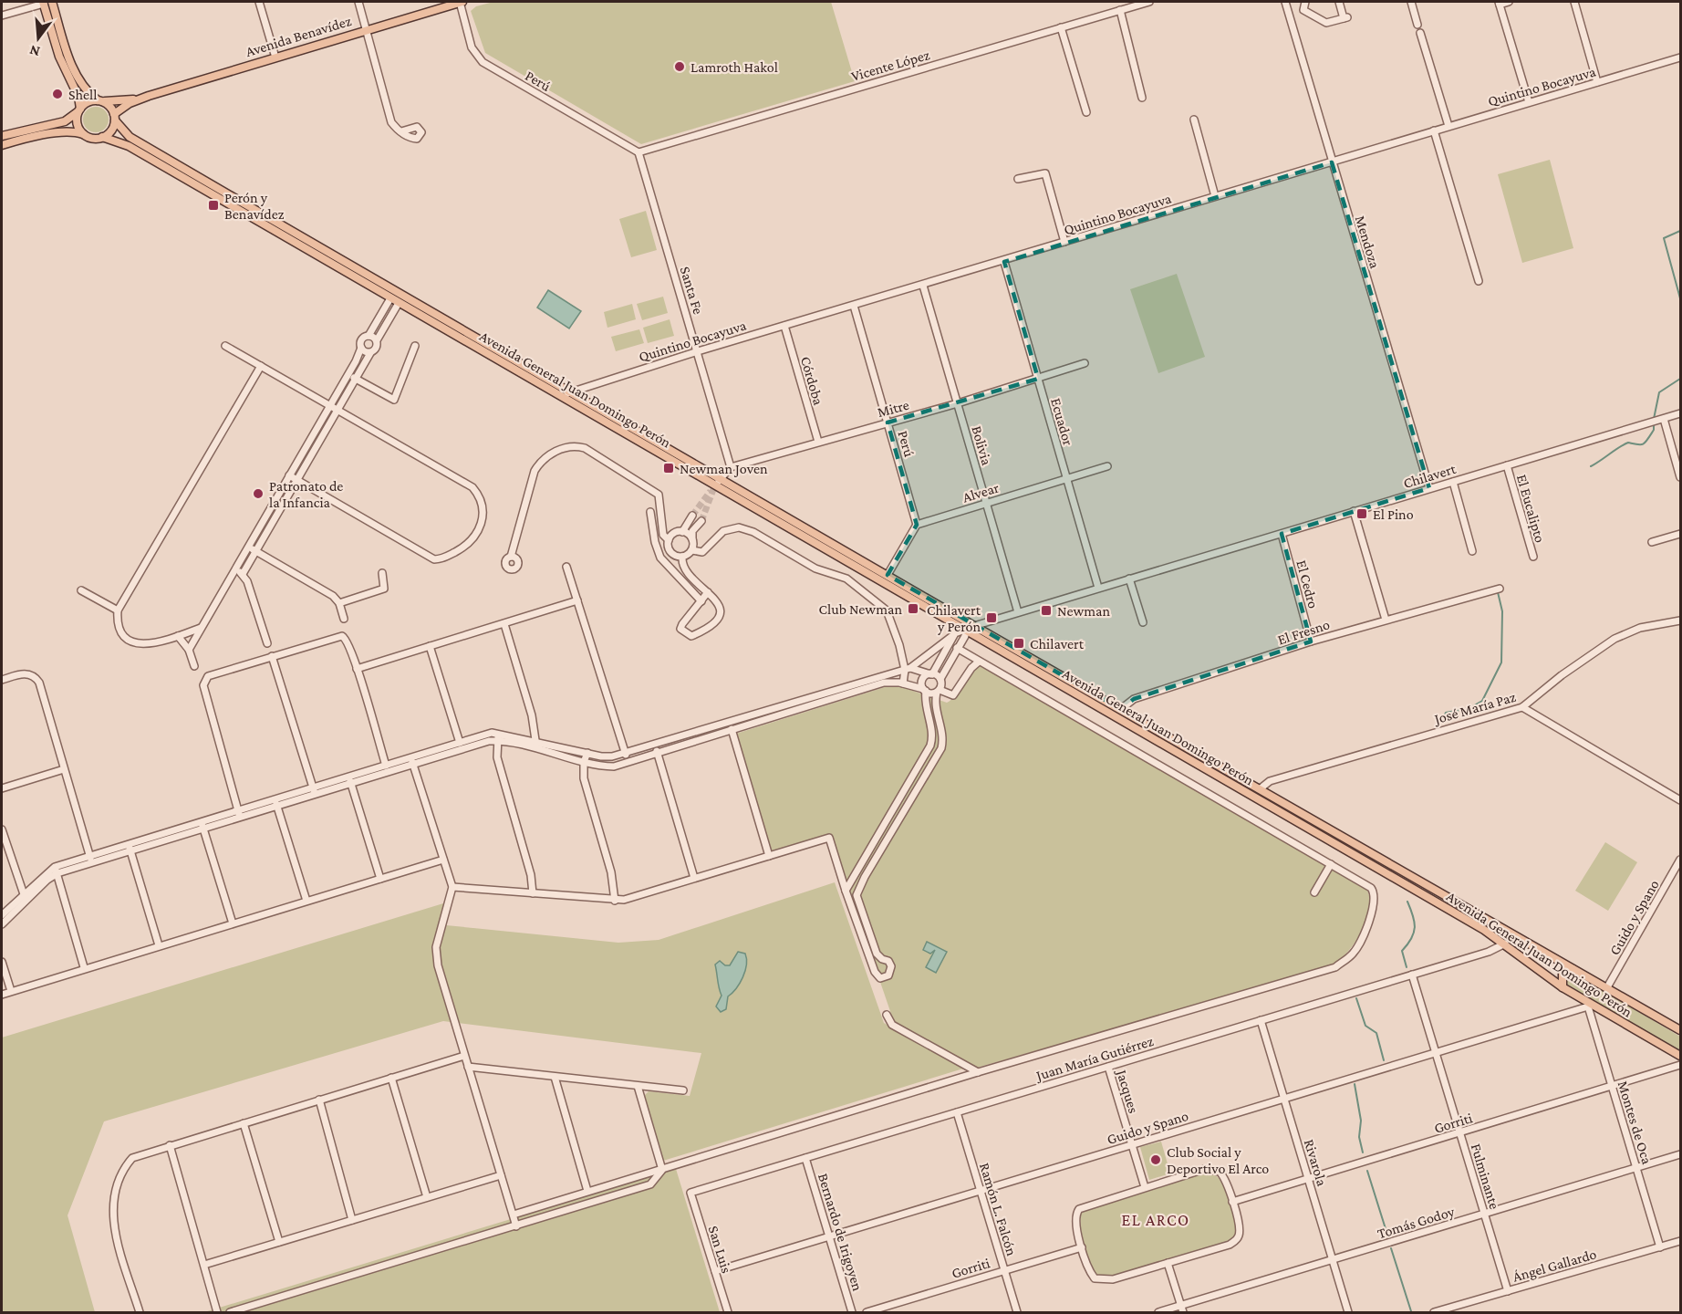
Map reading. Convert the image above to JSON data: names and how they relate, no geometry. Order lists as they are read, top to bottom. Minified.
{"streets":{"main road":["Avenida Benavídez","Avenida General Juan Domingo Perón"],"street":["Vicente López","Perú","Quintino Bocayuva","Mendoza","Santa Fe","Córdoba","Mitre","Ecuador","Bolivia","Chilavert","Alvear","El Eucalipto","El Cedro","El Fresno","José María Paz","Guido y Spano","Juan María Gutiérrez","Jacques","Gorriti","Montes de Oca","Rivarola","Fulminante","Ramón L. Falcón","Tomás Godoy","Bernardo de Irigoyen","San Luis","Ángel Gallardo"]},"crossings":[["Avenida Benavídez","Perú"],["Avenida Benavídez","Avenida General Juan Domingo Perón"],["Vicente López","Perú"],["Vicente López","Santa Fe"],["Perú","Quintino Bocayuva"],["Perú","Santa Fe"],["Perú","Mitre"],["Perú","Alvear"],["Quintino Bocayuva","Mendoza"],["Quintino Bocayuva","Santa Fe"],["Quintino Bocayuva","Córdoba"],["Quintino Bocayuva","Avenida General Juan Domingo Perón"],["Quintino Bocayuva","Ecuador"],["Quintino Bocayuva","Bolivia"],["Mendoza","Chilavert"],["Santa Fe","Mitre"],["Córdoba","Mitre"],["Avenida General Juan Domingo Perón","Chilavert"],["Avenida General Juan Domingo Perón","El Fresno"],["Avenida General Juan Domingo Perón","José María Paz"],["Avenida General Juan Domingo Perón","Guido y Spano"],["Avenida General Juan Domingo Perón","Juan María Gutiérrez"],["Avenida General Juan Domingo Perón","Montes de Oca"],["Mitre","Ecuador"],["Mitre","Bolivia"],["Ecuador","Chilavert"],["Ecuador","Alvear"],["Bolivia","Chilavert"],["Bolivia","Alvear"],["Chilavert","El Eucalipto"],["Chilavert","El Cedro"],["El Cedro","El Fresno"],["Guido y Spano","Jacques"],["Guido y Spano","Montes de Oca"],["Guido y Spano","Rivarola"],["Guido y Spano","Fulminante"],["Guido y Spano","Ramón L. Falcón"],["Guido y Spano","Bernardo de Irigoyen"],["Guido y Spano","San Luis"],["Juan María Gutiérrez","Jacques"],["Juan María Gutiérrez","Rivarola"],["Juan María Gutiérrez","Fulminante"],["Juan María Gutiérrez","Ramón L. Falcón"],["Juan María Gutiérrez","Bernardo de Irigoyen"],["Juan María Gutiérrez","San Luis"],["Gorriti","Montes de Oca"],["Gorriti","Rivarola"],["Gorriti","Fulminante"],["Gorriti","Ramón L. Falcón"],["Montes de Oca","Tomás Godoy"],["Montes de Oca","Ángel Gallardo"],["Rivarola","Tomás Godoy"],["Fulminante","Tomás Godoy"],["Fulminante","Ángel Gallardo"]],"districts":["EL ARCO"],"places":{"other":["Lamroth Hakol","Shell","Patronato de la Infancia","Club Social y Deportivo El Arco"],"transit":["Perón y Benavídez","Newman Joven","El Pino","Club Newman","Newman","Chilavert y Perón","Chilavert"]},"north":"bottom"}
